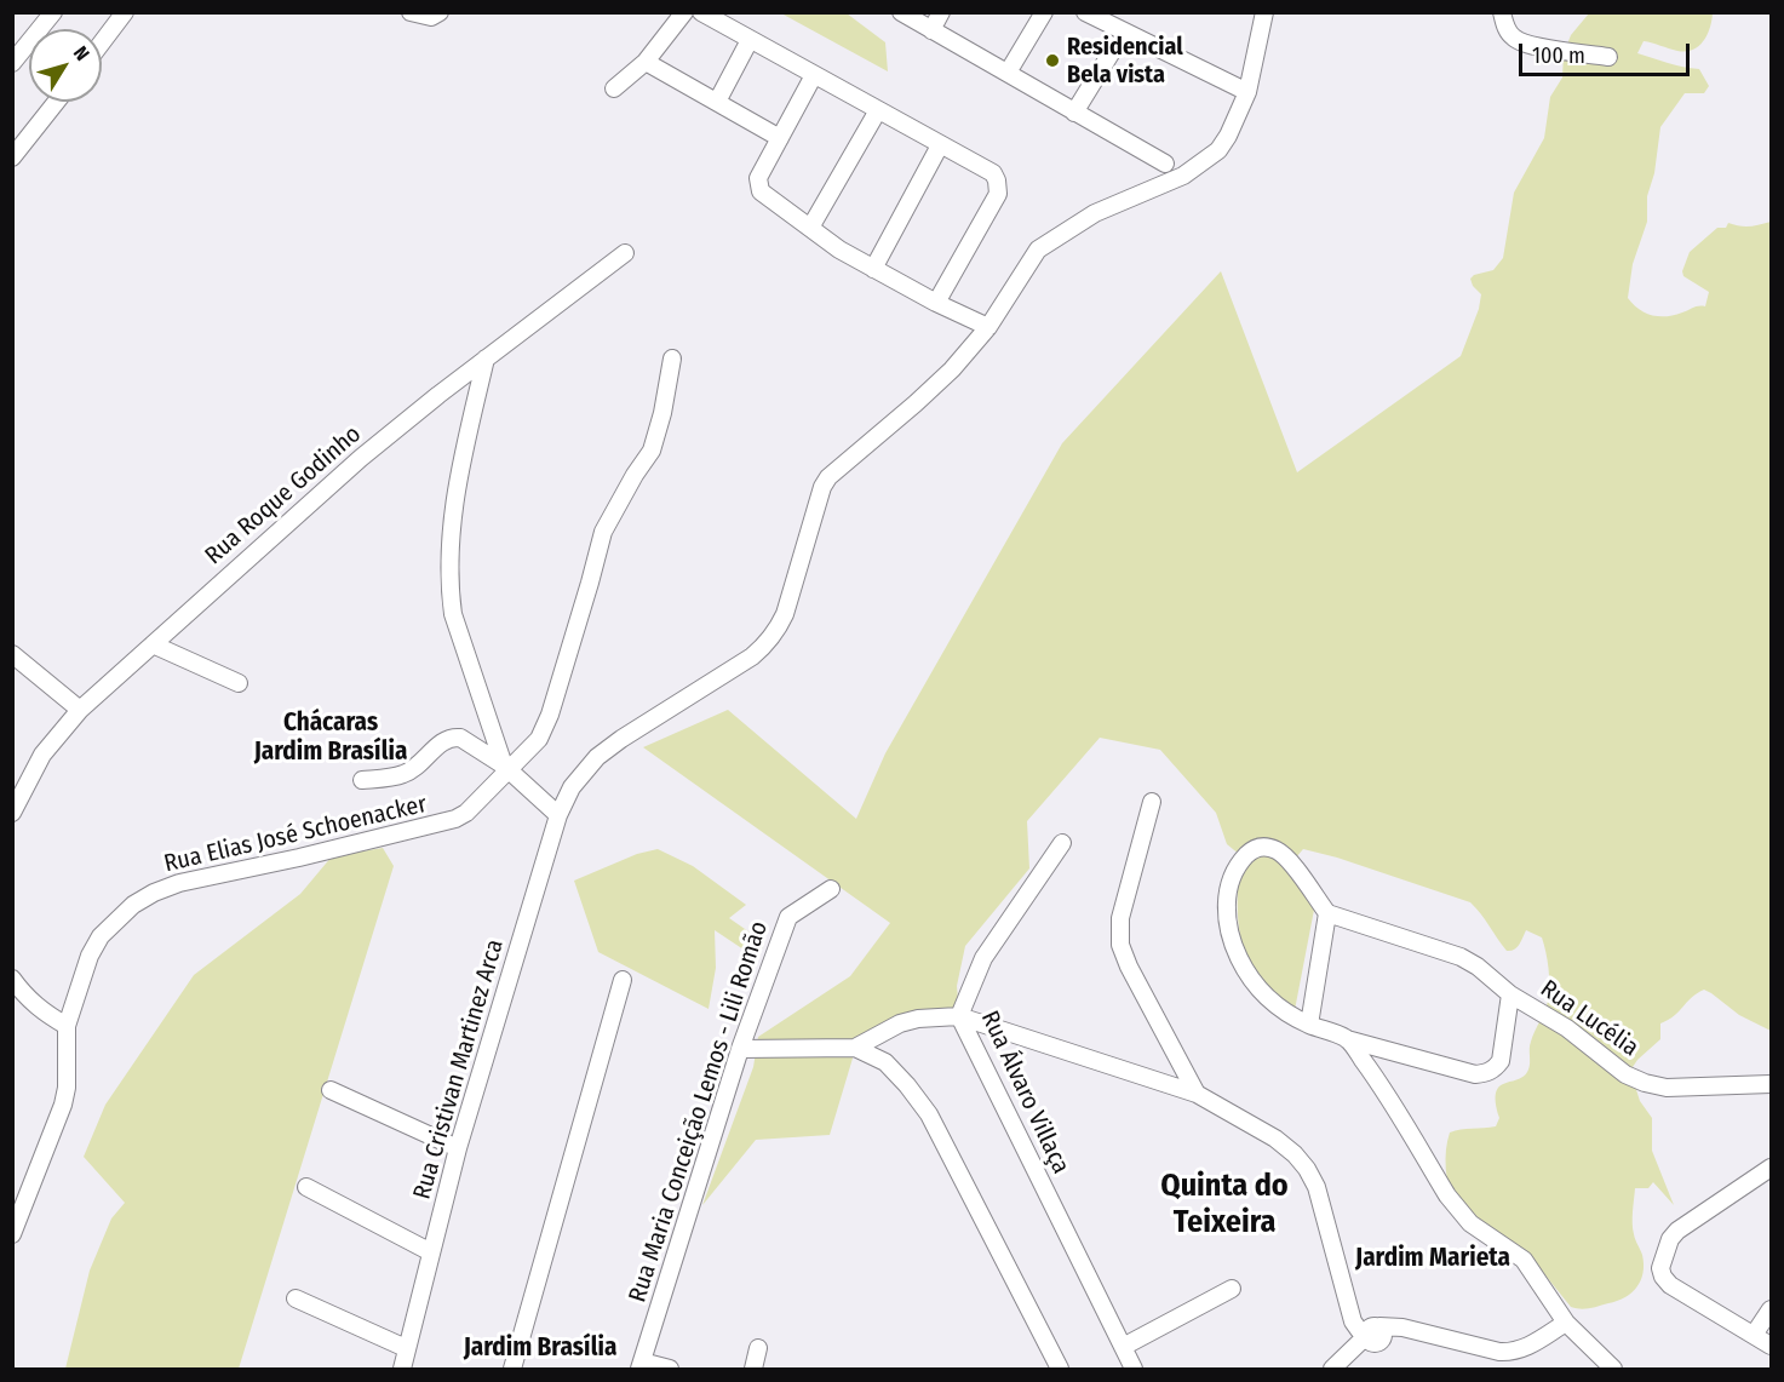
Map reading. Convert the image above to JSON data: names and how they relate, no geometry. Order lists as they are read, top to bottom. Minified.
{"streets":{"street":["Rua Roque Godinho","Rua Elias José Schoenacker","Rua Lucélia","Rua Cristivan Martinez Arca","Rua Álvaro Villaça","Rua Maria Conceição Lemos - Lili Romão"]},"districts":["Chácaras Jardim Brasília","Quinta do Teixeira","Jardim Marieta","Jardim Brasília"],"places":["Residencial Bela vista"],"scale_bar":"100 m","north":"top right"}
